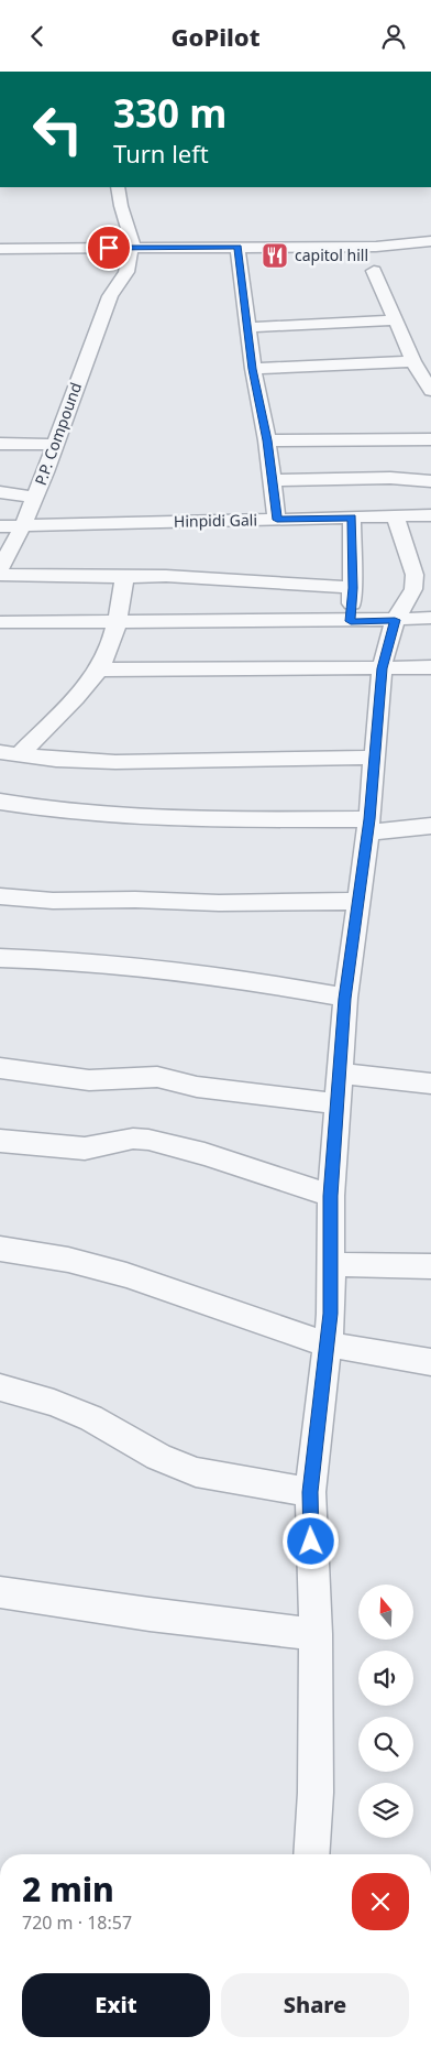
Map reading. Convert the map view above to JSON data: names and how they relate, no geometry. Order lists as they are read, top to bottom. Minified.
{"streets":{"street":["P.P. Compound","Hinpidi Gali"]},"crossings":[["P.P. Compound","Hinpidi Gali"]],"places":{"restaurant":["capitol hill"]},"north":"top","page":{"header":"GoPilot","turn":["330 m","Turn left"],"heading":["2 min","720 m · 18:57"],"buttons":["Exit","Share"]}}
